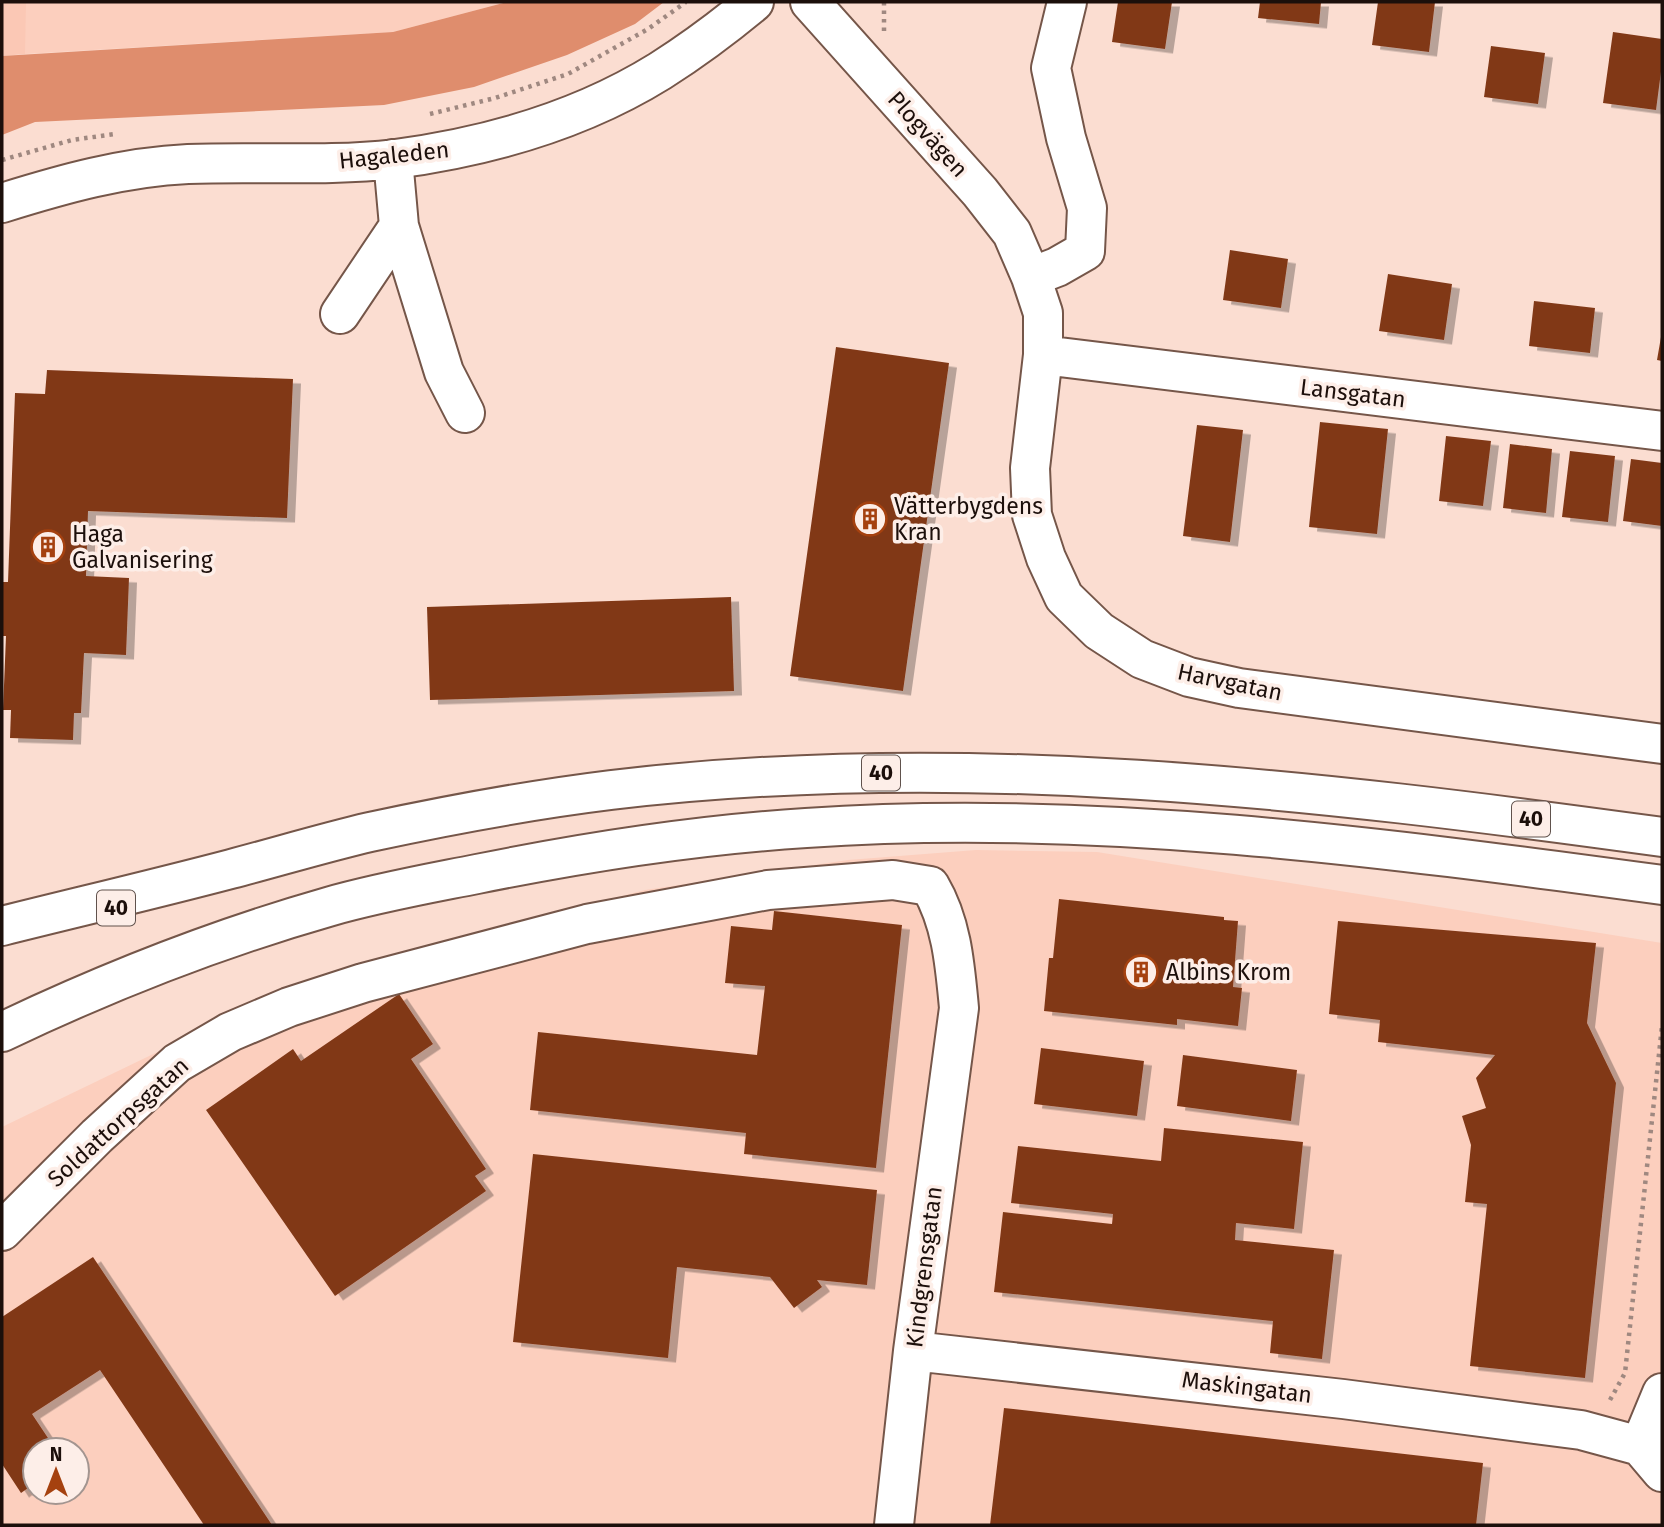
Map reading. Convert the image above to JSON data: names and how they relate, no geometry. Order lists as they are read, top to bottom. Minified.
{"streets":{"main road":["Plogvägen","Hagaleden","Lansgatan","Harvgatan","40","Soldattorpsgatan","Kindgrensgatan","Maskingatan"]},"crossings":[["Plogvägen","Harvgatan"],["Lansgatan","Harvgatan"],["Soldattorpsgatan","Kindgrensgatan"],["Kindgrensgatan","Maskingatan"]],"places":{"building":["Vätterbygdens Kran","Haga Galvanisering","Albins Krom"]},"north":"top"}
